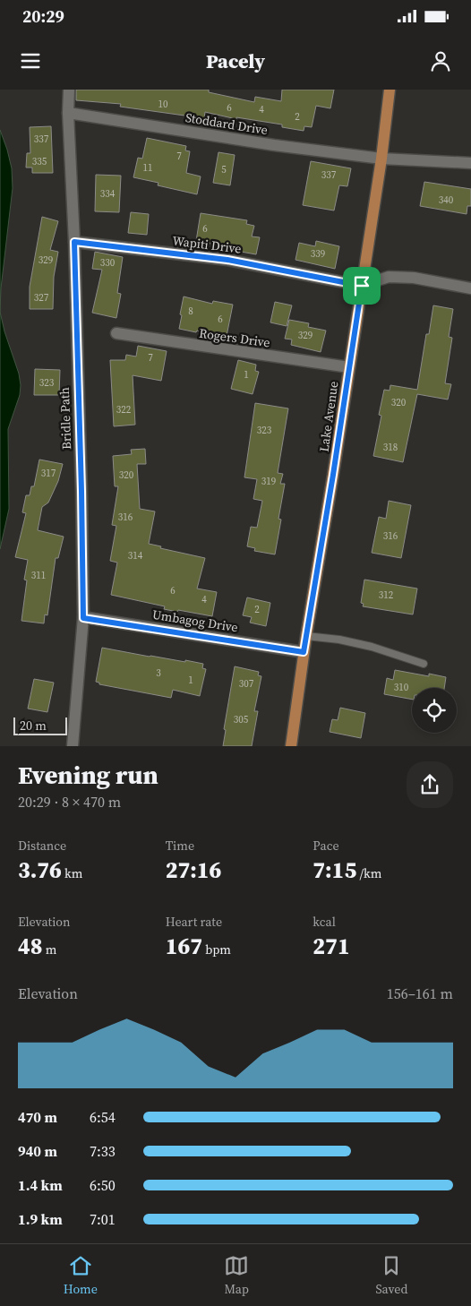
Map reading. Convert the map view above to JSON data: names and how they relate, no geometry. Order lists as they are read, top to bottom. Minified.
{"streets":{"main road":["Lake Avenue"],"street":["Stoddard Drive","Wapiti Drive","Rogers Drive","Bridle Path","Umbagog Drive"]},"crossings":[["Stoddard Drive","Lake Avenue"],["Stoddard Drive","Bridle Path"],["Wapiti Drive","Lake Avenue"],["Wapiti Drive","Bridle Path"],["Rogers Drive","Lake Avenue"],["Lake Avenue","Umbagog Drive"],["Bridle Path","Umbagog Drive"]],"house_numbers":["10","6","4","2","337","7","335","11","5","337","334","340","6","339","329","330","327","8","6","329","7","1","323","320","322","323","318","317","320","319","316","316","314","311","6","312","4","2","3","1","307","310","305"],"scale_bar":"20 m","page":{"status":"20:29","header":"Pacely","scale":"20 m","heading":["Evening run","20:29 · 8 × 470 m"],"stats":[["Distance","3.76 km"],["Time","27:16"],["Pace","7:15 /km"],["Elevation","48 m"],["Heart rate","167 bpm"],["kcal","271"]],"chart":["Elevation","156–161 m"],"list":[{"name":"470 m","note":"6:54"},{"name":"940 m","note":"7:33"},{"name":"1.4 km","note":"6:50"},{"name":"1.9 km","note":"7:01"}],"tabs":["Home","Map","Saved"]}}
